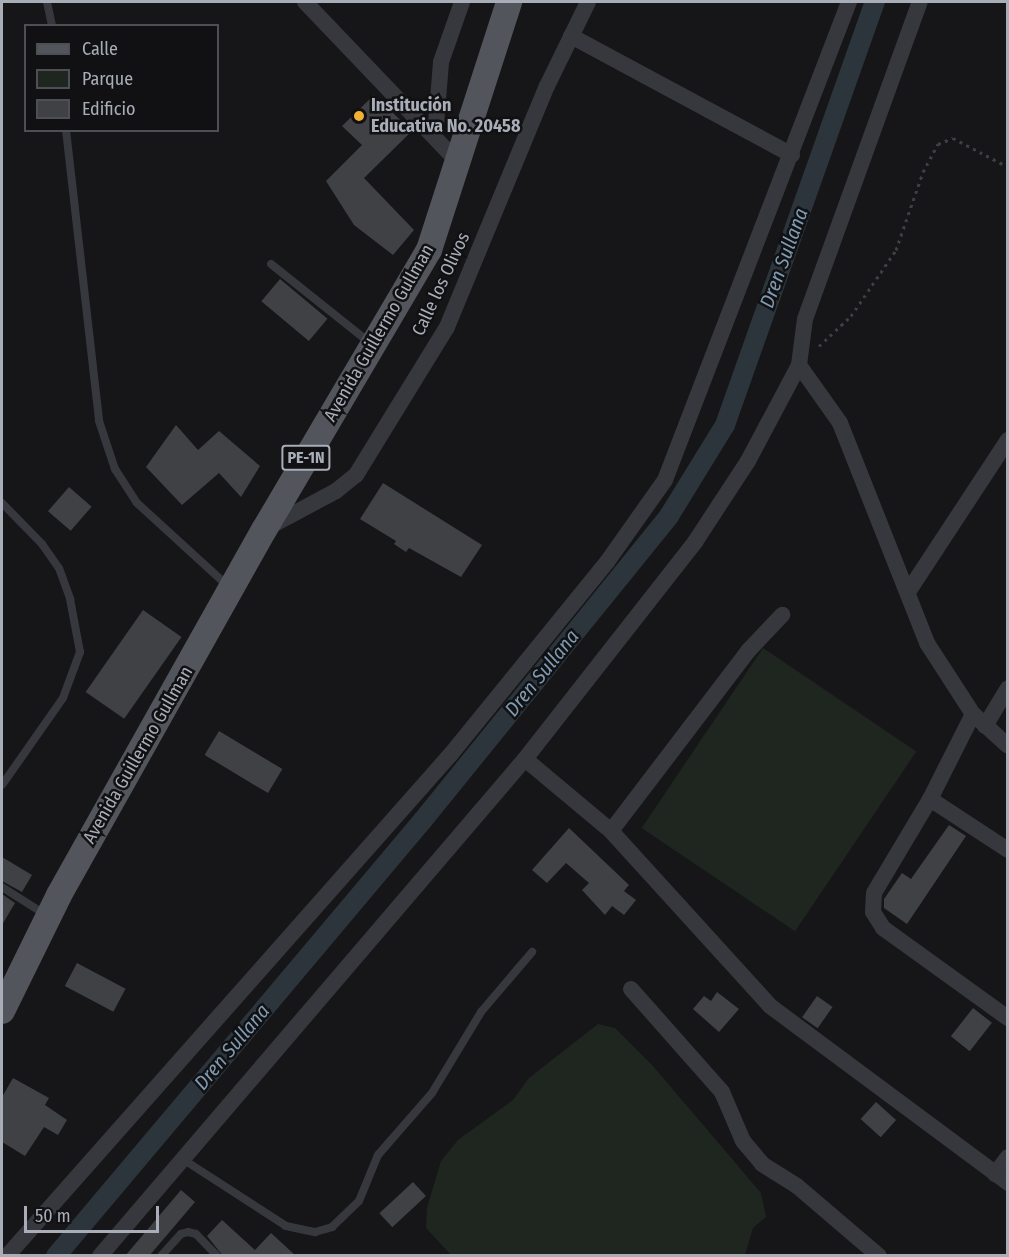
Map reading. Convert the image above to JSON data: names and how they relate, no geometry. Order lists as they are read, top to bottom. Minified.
{"streets":{"main road":["Avenida Guillermo Gullman","PE-1N"],"street":["Calle los Olivos"]},"crossings":[["Calle los Olivos","Avenida Guillermo Gullman"]],"water":["Dren Sullana"],"places":["Institución Educativa No. 20458"],"legend":["Calle","Parque","Edificio"],"scale_bar":"50 m"}
